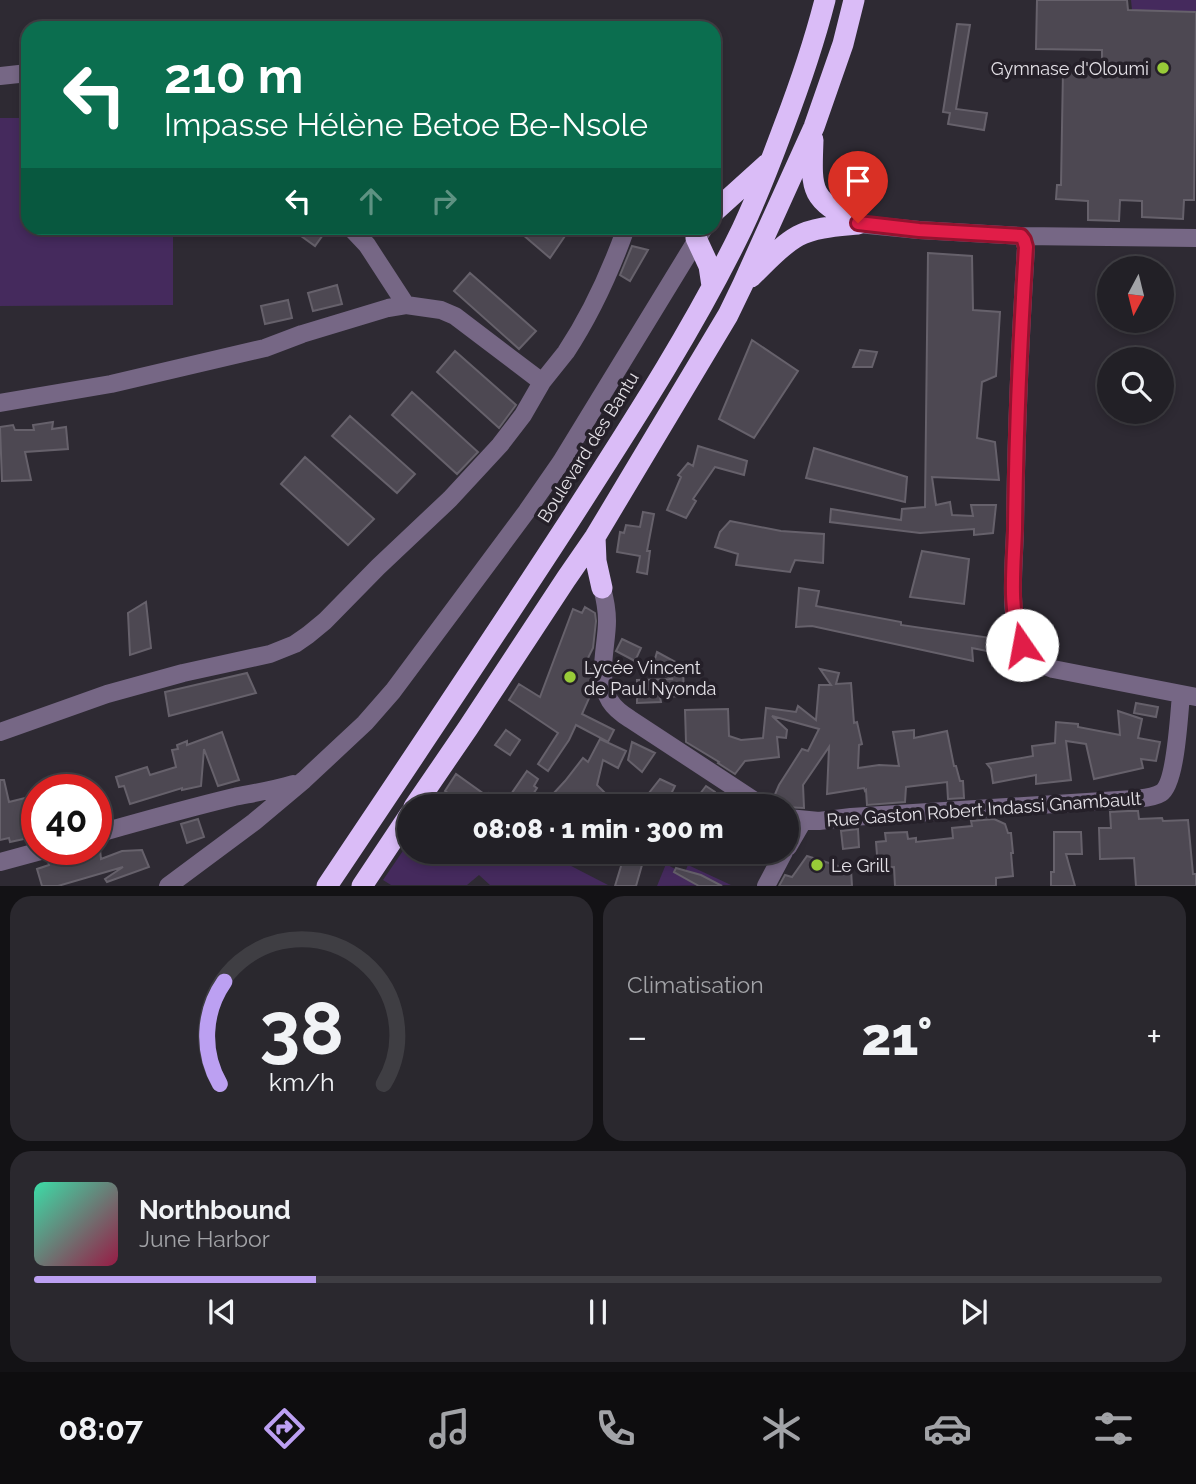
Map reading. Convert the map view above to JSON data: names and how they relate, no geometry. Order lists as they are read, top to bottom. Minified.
{"streets":{"highway":["Boulevard des Bantu"],"street":["Rue Gaston Robert Indassi Gnambault"]},"places":["Gymnase d'Oloumi","Lycée Vincent de Paul Nyonda","Le Grill"],"north":"bottom","page":{"turn":["210 m","Impasse Hélène Betoe Be-Nsole"],"limit":"40","trip":"08:08 · 1 min · 300 m","tile":"Climatisation","heat":["−","21°","+"],"song":["Northbound","June Harbor"],"tabs":"08:07","gauge":["38","km/h"]}}
